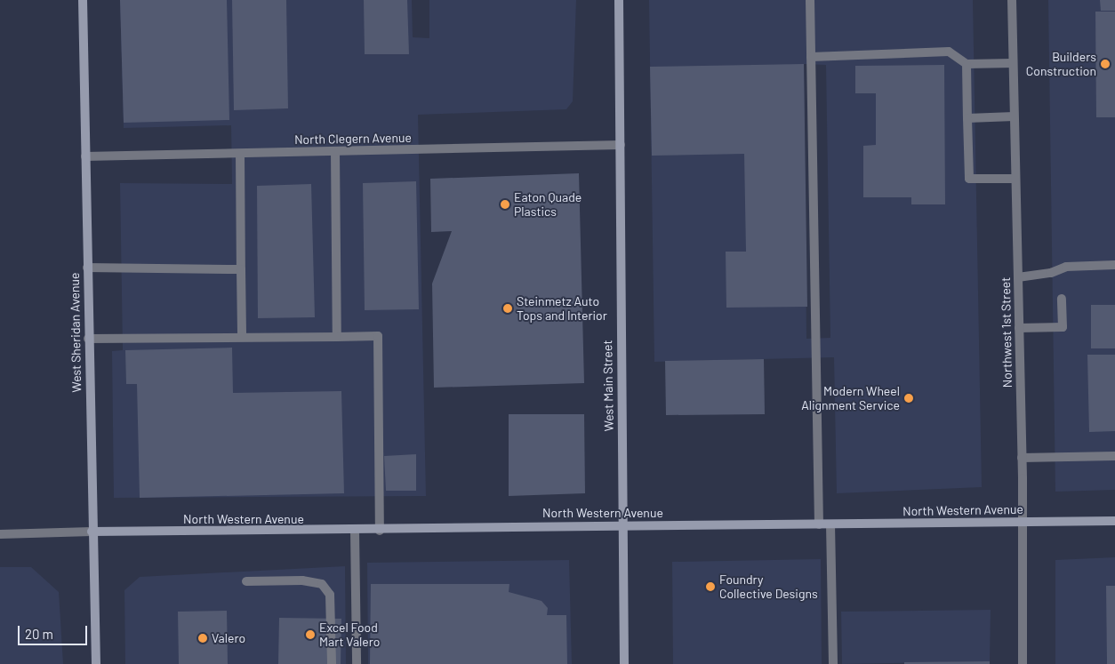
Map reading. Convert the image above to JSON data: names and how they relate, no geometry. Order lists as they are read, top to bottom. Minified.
{"streets":{"street":["North Clegern Avenue","West Sheridan Avenue","Northwest 1st Street","West Main Street","North Western Avenue"]},"crossings":[["North Clegern Avenue","West Sheridan Avenue"],["North Clegern Avenue","West Main Street"],["West Sheridan Avenue","North Western Avenue"],["Northwest 1st Street","North Western Avenue"],["West Main Street","North Western Avenue"]],"places":["Builders Construction","Eaton Quade Plastics","Steinmetz Auto Tops and Interior","Modern Wheel Alignment Service","Foundry Collective Designs","Excel Food Mart Valero","Valero"],"scale_bar":"20 m"}
